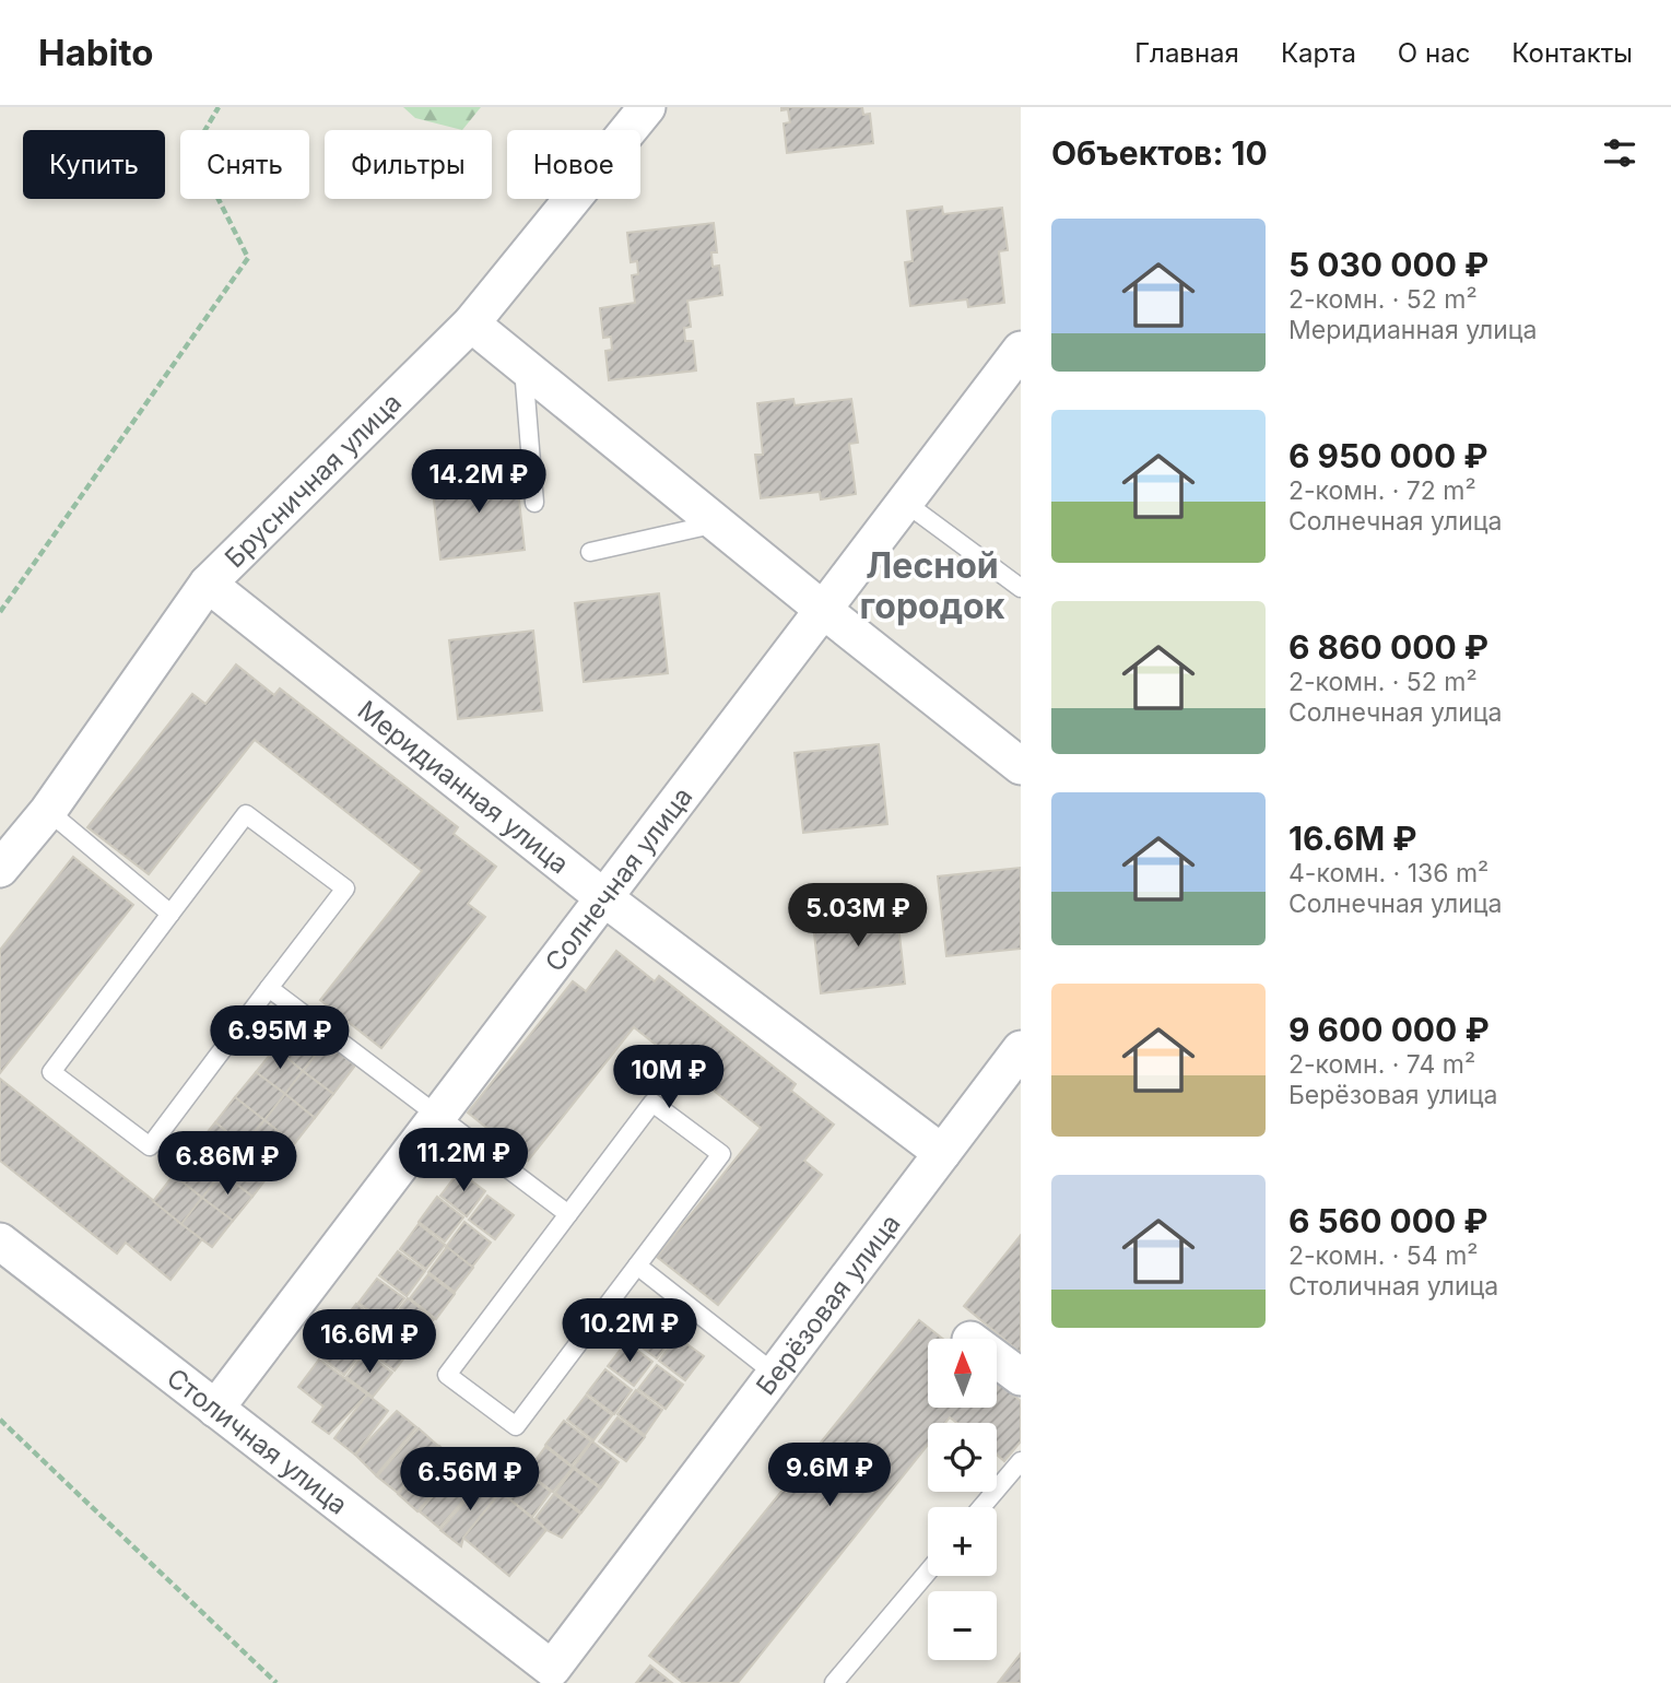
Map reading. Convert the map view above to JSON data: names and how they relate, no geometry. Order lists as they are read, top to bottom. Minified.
{"streets":{"street":["Брусничная улица","Меридианная улица","Солнечная улица","Берёзовая улица","Столичная улица"]},"crossings":[["Брусничная улица","Меридианная улица"],["Меридианная улица","Солнечная улица"],["Меридианная улица","Берёзовая улица"],["Солнечная улица","Столичная улица"],["Берёзовая улица","Столичная улица"]],"districts":["Лесной городок"],"north":"top","page":{"header":"Habito","nav":["Главная","Карта","О нас","Контакты"],"heading":"Объектов: 10","chip":["Купить","Снять","Фильтры","Новое"],"list":[{"name":"5 030 000 ₽","note":"2-комн. · 52 m² · Меридианная улица"},{"name":"6 950 000 ₽","note":"2-комн. · 72 m² · Солнечная улица"},{"name":"6 860 000 ₽","note":"2-комн. · 52 m² · Солнечная улица"},{"name":"16.6M ₽","note":"4-комн. · 136 m² · Солнечная улица"},{"name":"9 600 000 ₽","note":"2-комн. · 74 m² · Берёзовая улица"},{"name":"6 560 000 ₽","note":"2-комн. · 54 m² · Столичная улица"}],"price":["14.2M ₽","5.03M ₽","6.95M ₽","10M ₽","11.2M ₽","6.86M ₽","10.2M ₽","16.6M ₽","9.6M ₽","6.56M ₽"],"map_buttons":["+","−"]}}
